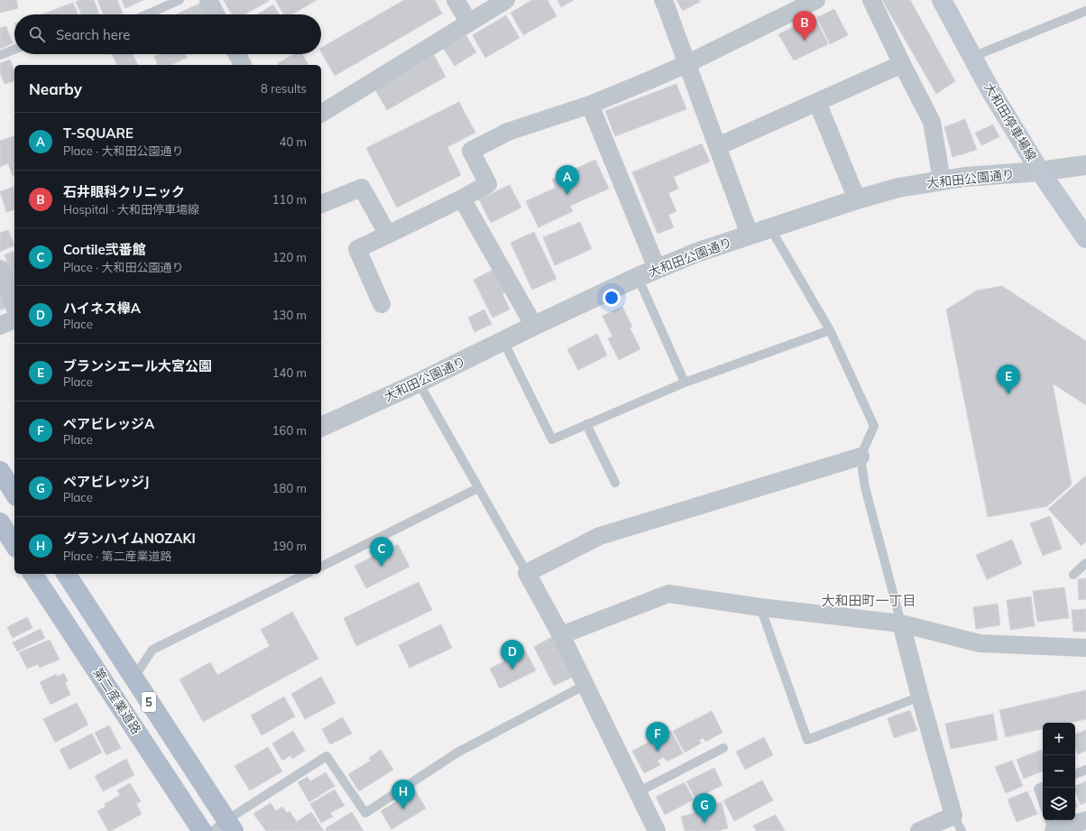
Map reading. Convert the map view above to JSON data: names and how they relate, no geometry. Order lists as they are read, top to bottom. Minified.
{"streets":{"main road":["大和田停車場線","第二産業道路","5"],"street":["大和田公園通り"]},"crossings":[["大和田停車場線","大和田公園通り"]],"districts":["大和田町一丁目"],"page":{"pins":["B","A","E","C","D","F","H","G"],"search":"Search here","heading":["Nearby","8 results"],"list":[{"mark":"A","name":"T-SQUARE","note":"Place · 大和田公園通り","value":"40 m"},{"mark":"B","name":"石井眼科クリニック","note":"Hospital · 大和田停車場線","value":"110 m"},{"mark":"C","name":"Cortile弐番館","note":"Place · 大和田公園通り","value":"120 m"},{"mark":"D","name":"ハイネス欅A","note":"Place","value":"130 m"},{"mark":"E","name":"ブランシエール大宮公園","note":"Place","value":"140 m"},{"mark":"F","name":"ペアビレッジA","note":"Place","value":"160 m"},{"mark":"G","name":"ペアビレッジJ","note":"Place","value":"180 m"},{"mark":"H","name":"グランハイムNOZAKI","note":"Place · 第二産業道路","value":"190 m"}],"map_buttons":["+","−"]}}
